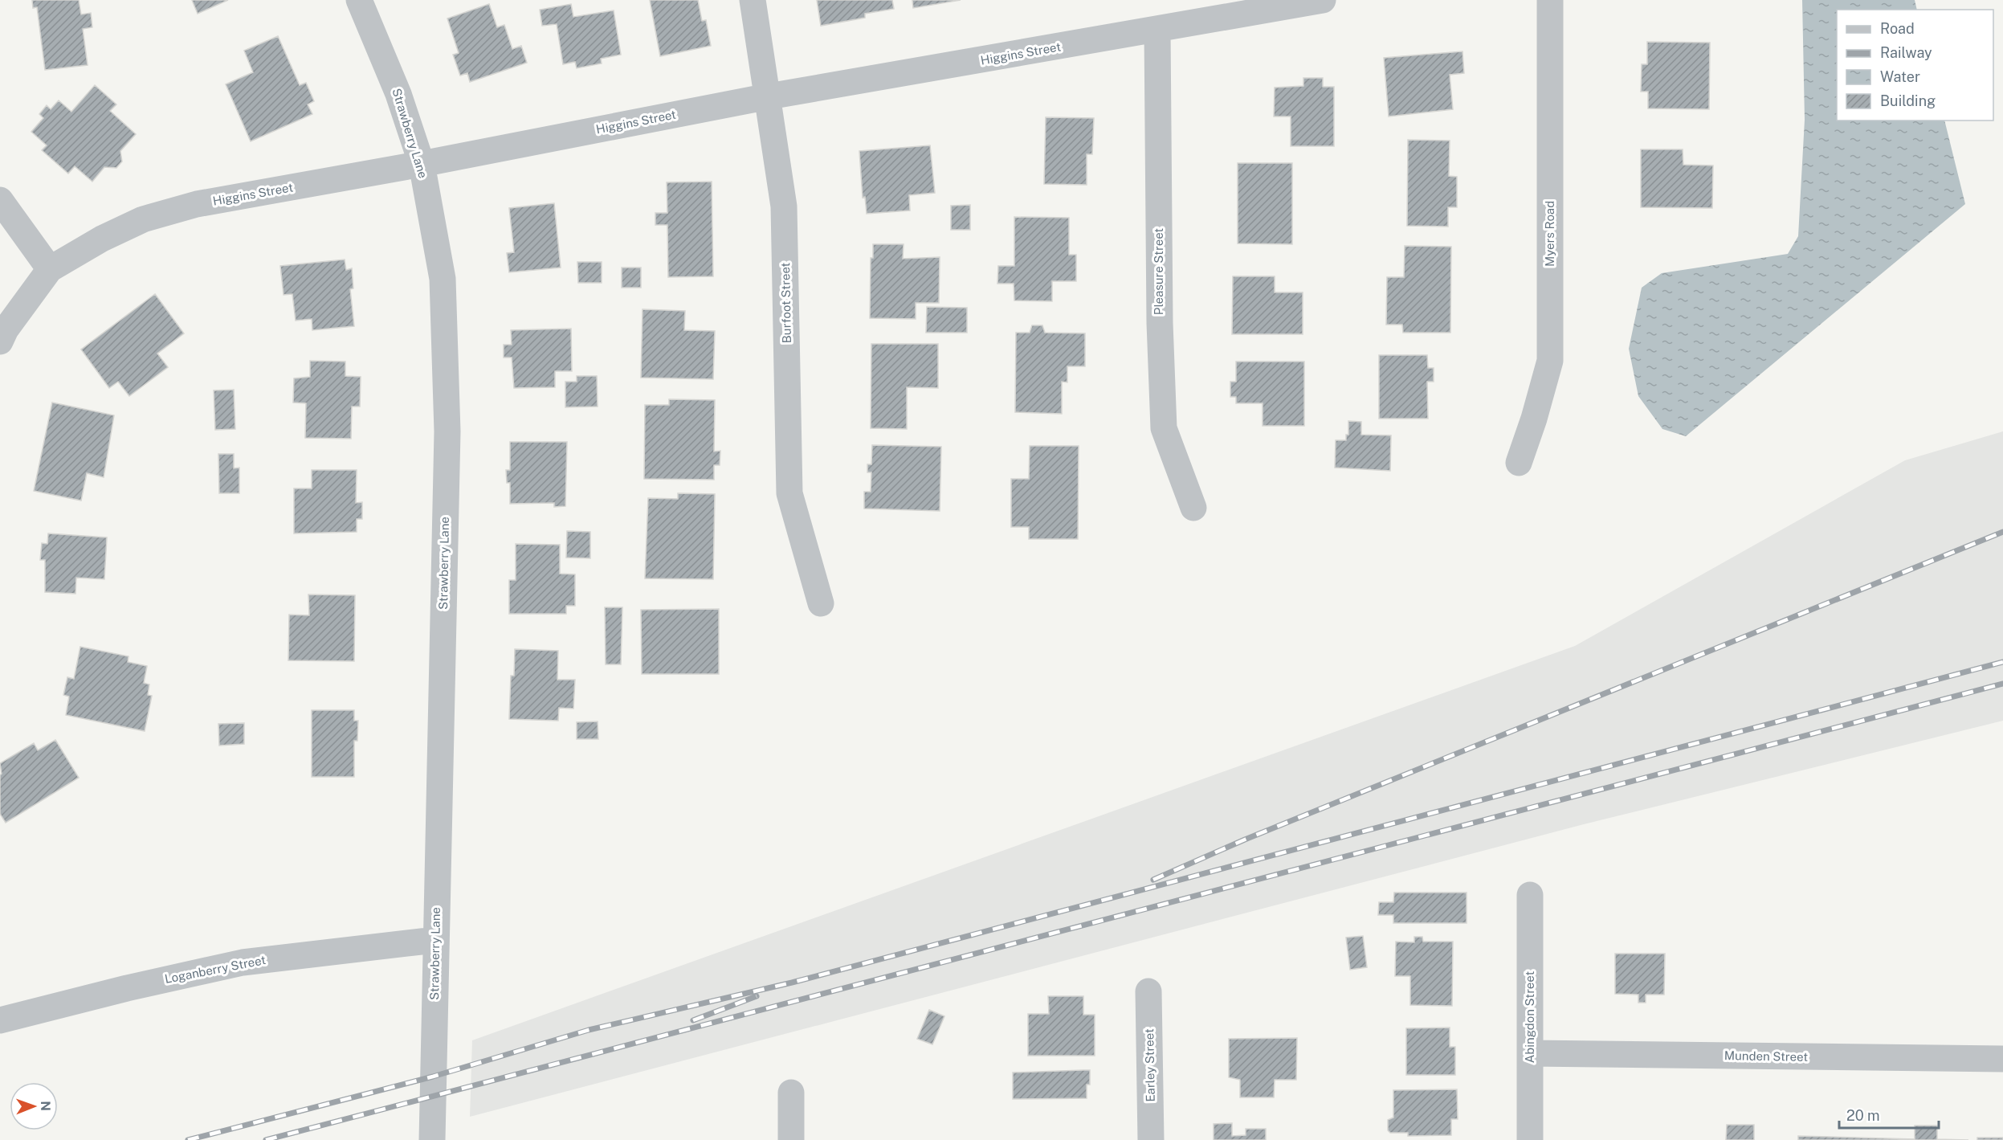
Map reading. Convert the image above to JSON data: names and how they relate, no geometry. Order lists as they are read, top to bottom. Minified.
{"streets":{"street":["Higgins Street","Strawberry Lane","Myers Road","Pleasure Street","Burfoot Street","Loganberry Street","Abingdon Street","Munden Street","Earley Street"]},"crossings":[["Higgins Street","Strawberry Lane"],["Higgins Street","Pleasure Street"],["Higgins Street","Burfoot Street"],["Strawberry Lane","Loganberry Street"],["Abingdon Street","Munden Street"]],"legend":["Road","Railway","Water","Building"],"scale_bar":"20 m","north":"right"}
